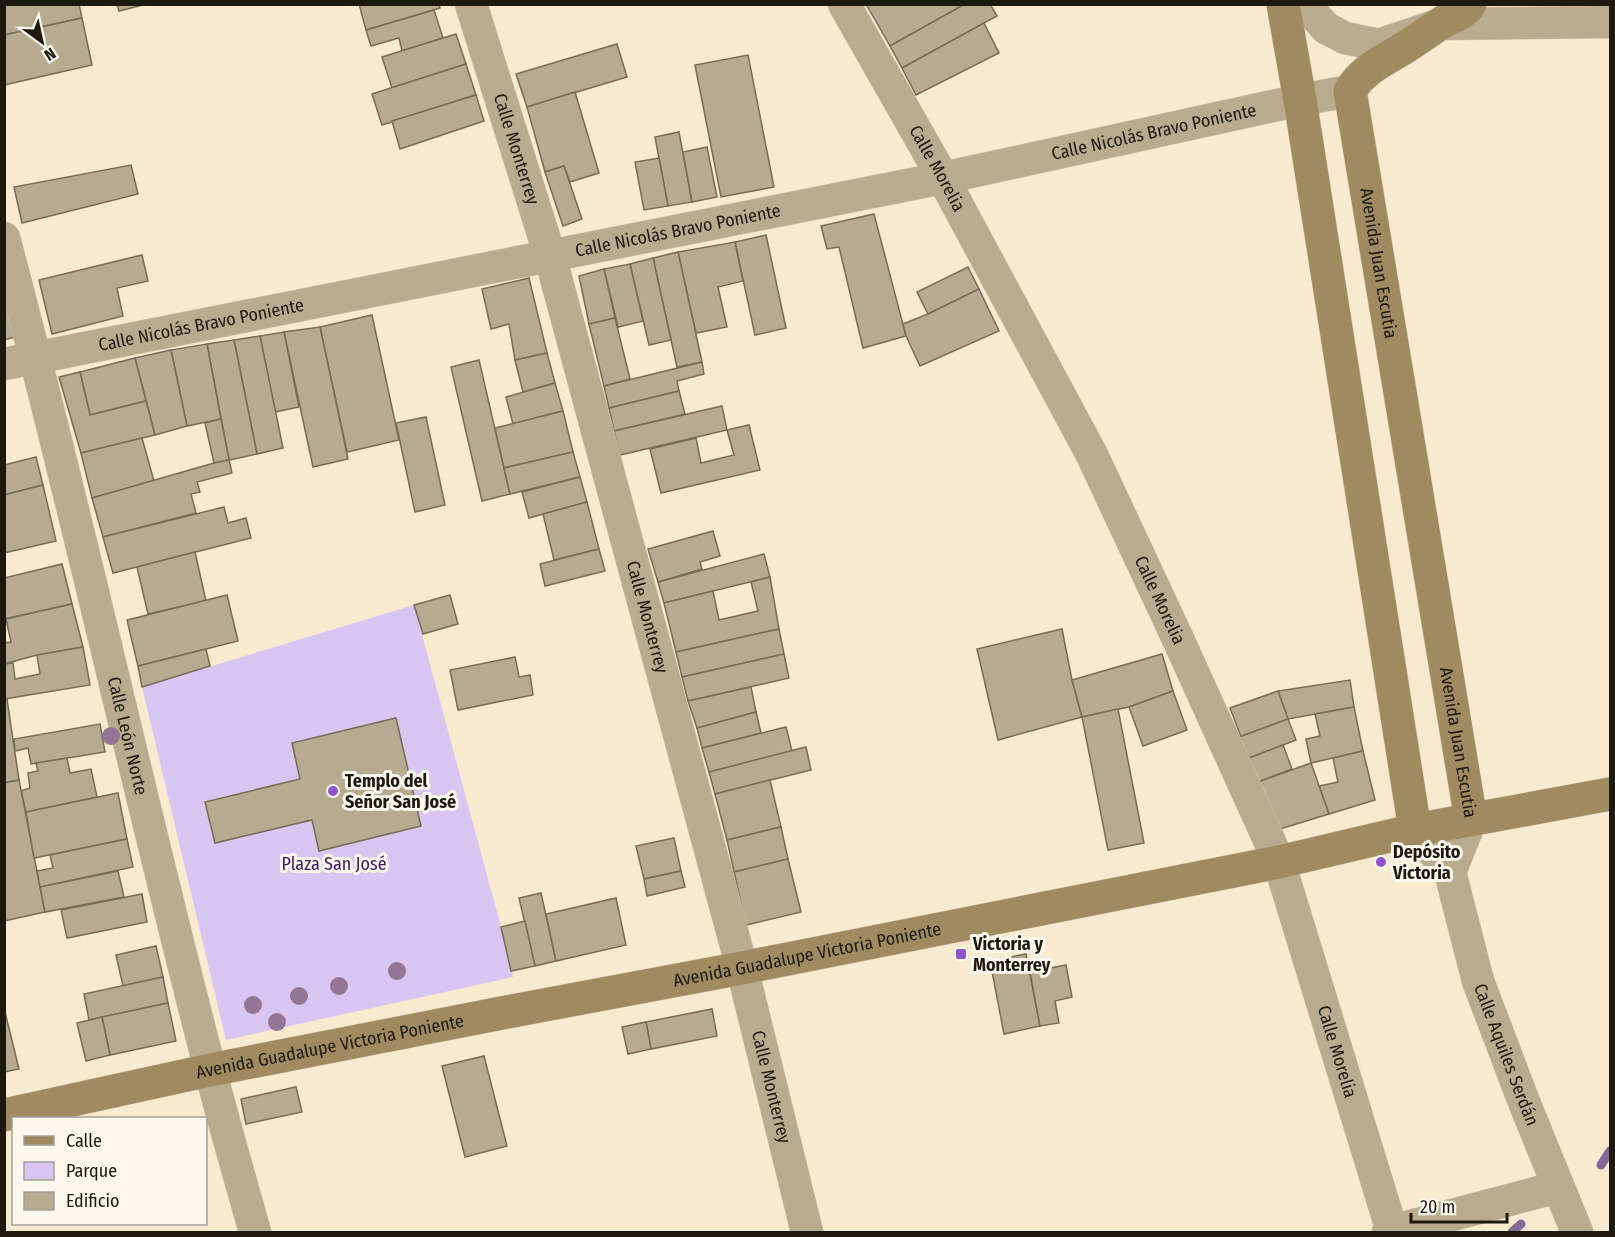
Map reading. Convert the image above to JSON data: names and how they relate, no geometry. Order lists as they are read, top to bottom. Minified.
{"streets":{"main road":["Avenida Juan Escutia","Avenida Guadalupe Victoria Poniente"],"street":["Calle Nicolás Bravo Poniente","Calle Monterrey","Calle Morelia","Calle León Norte","Calle Aquiles Serdán"]},"crossings":[["Calle Nicolás Bravo Poniente","Calle Monterrey"],["Calle Nicolás Bravo Poniente","Calle Morelia"],["Calle Nicolás Bravo Poniente","Avenida Juan Escutia"],["Calle Nicolás Bravo Poniente","Calle León Norte"],["Calle Monterrey","Avenida Guadalupe Victoria Poniente"],["Calle Morelia","Avenida Guadalupe Victoria Poniente"],["Avenida Juan Escutia","Avenida Guadalupe Victoria Poniente"],["Avenida Juan Escutia","Calle Aquiles Serdán"],["Calle León Norte","Avenida Guadalupe Victoria Poniente"]],"parks":["Plaza San José"],"places":{"other":["Templo del Señor San José","Depósito Victoria"],"transit":["Victoria y Monterrey"]},"legend":["Calle","Parque","Edificio"],"scale_bar":"20 m","north":"bottom right"}
